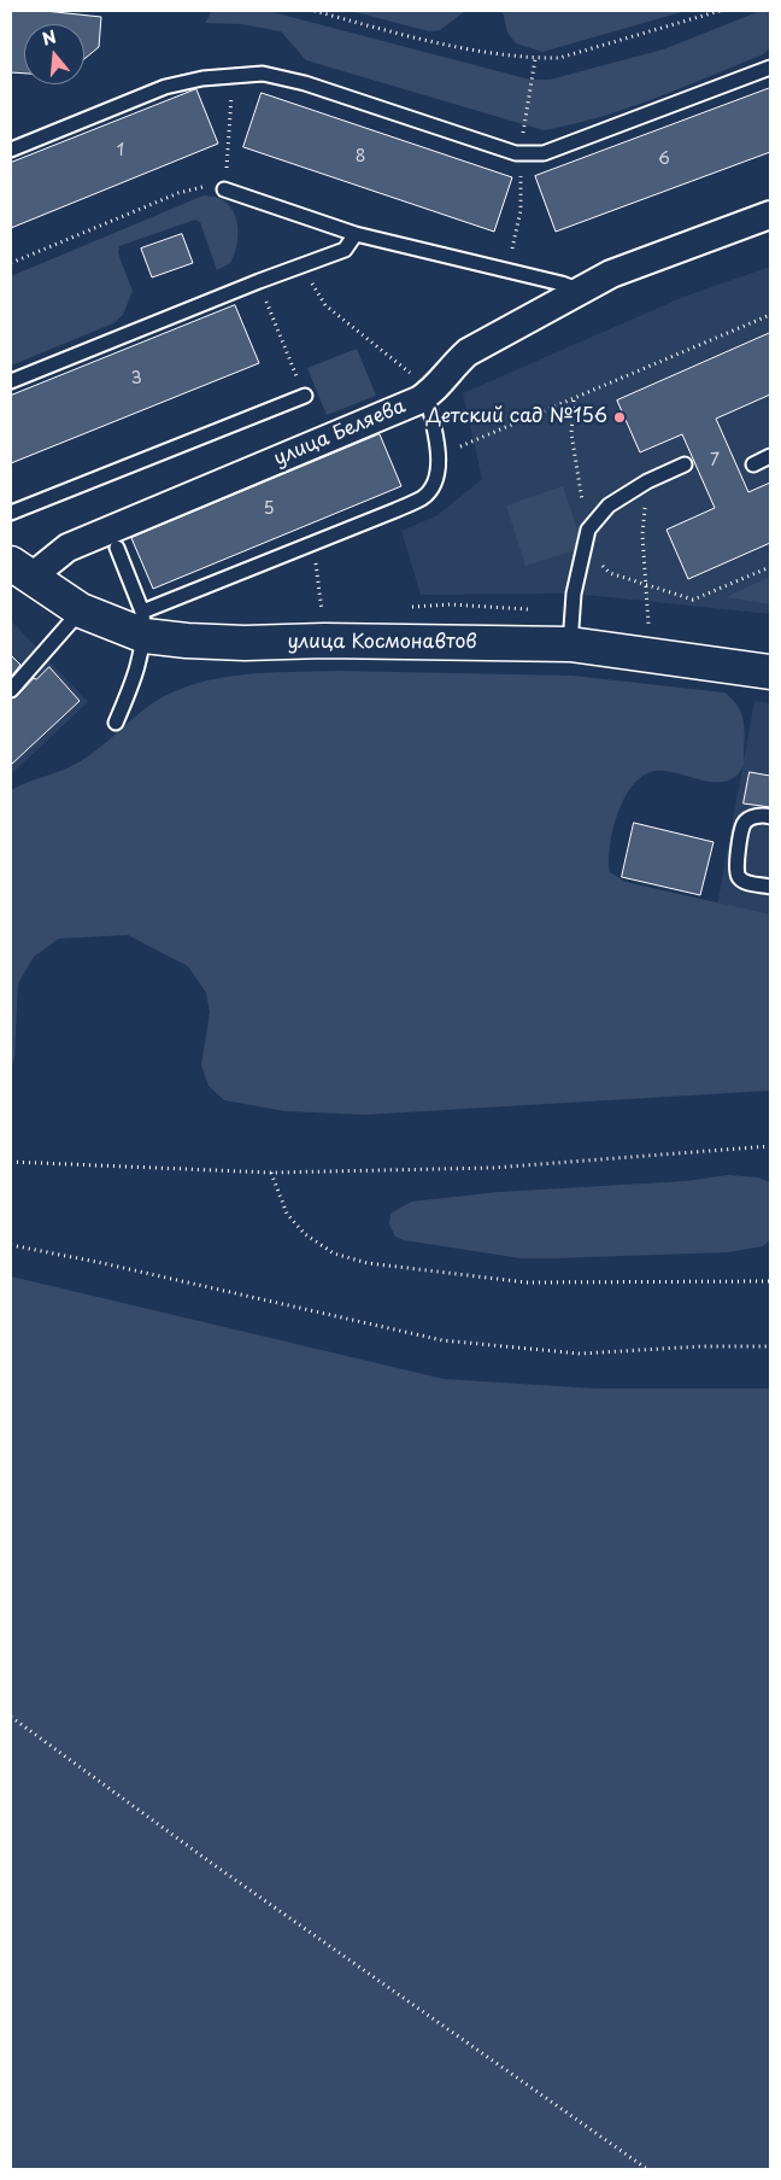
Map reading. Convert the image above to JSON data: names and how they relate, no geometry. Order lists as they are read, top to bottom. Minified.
{"streets":{"main road":["улица Космонавтов"],"street":["улица Беляева"]},"crossings":[["улица Беляева","улица Космонавтов"]],"places":["Детский сад №156"],"house_numbers":["1","8","6","3","7","5"],"north":"top"}
